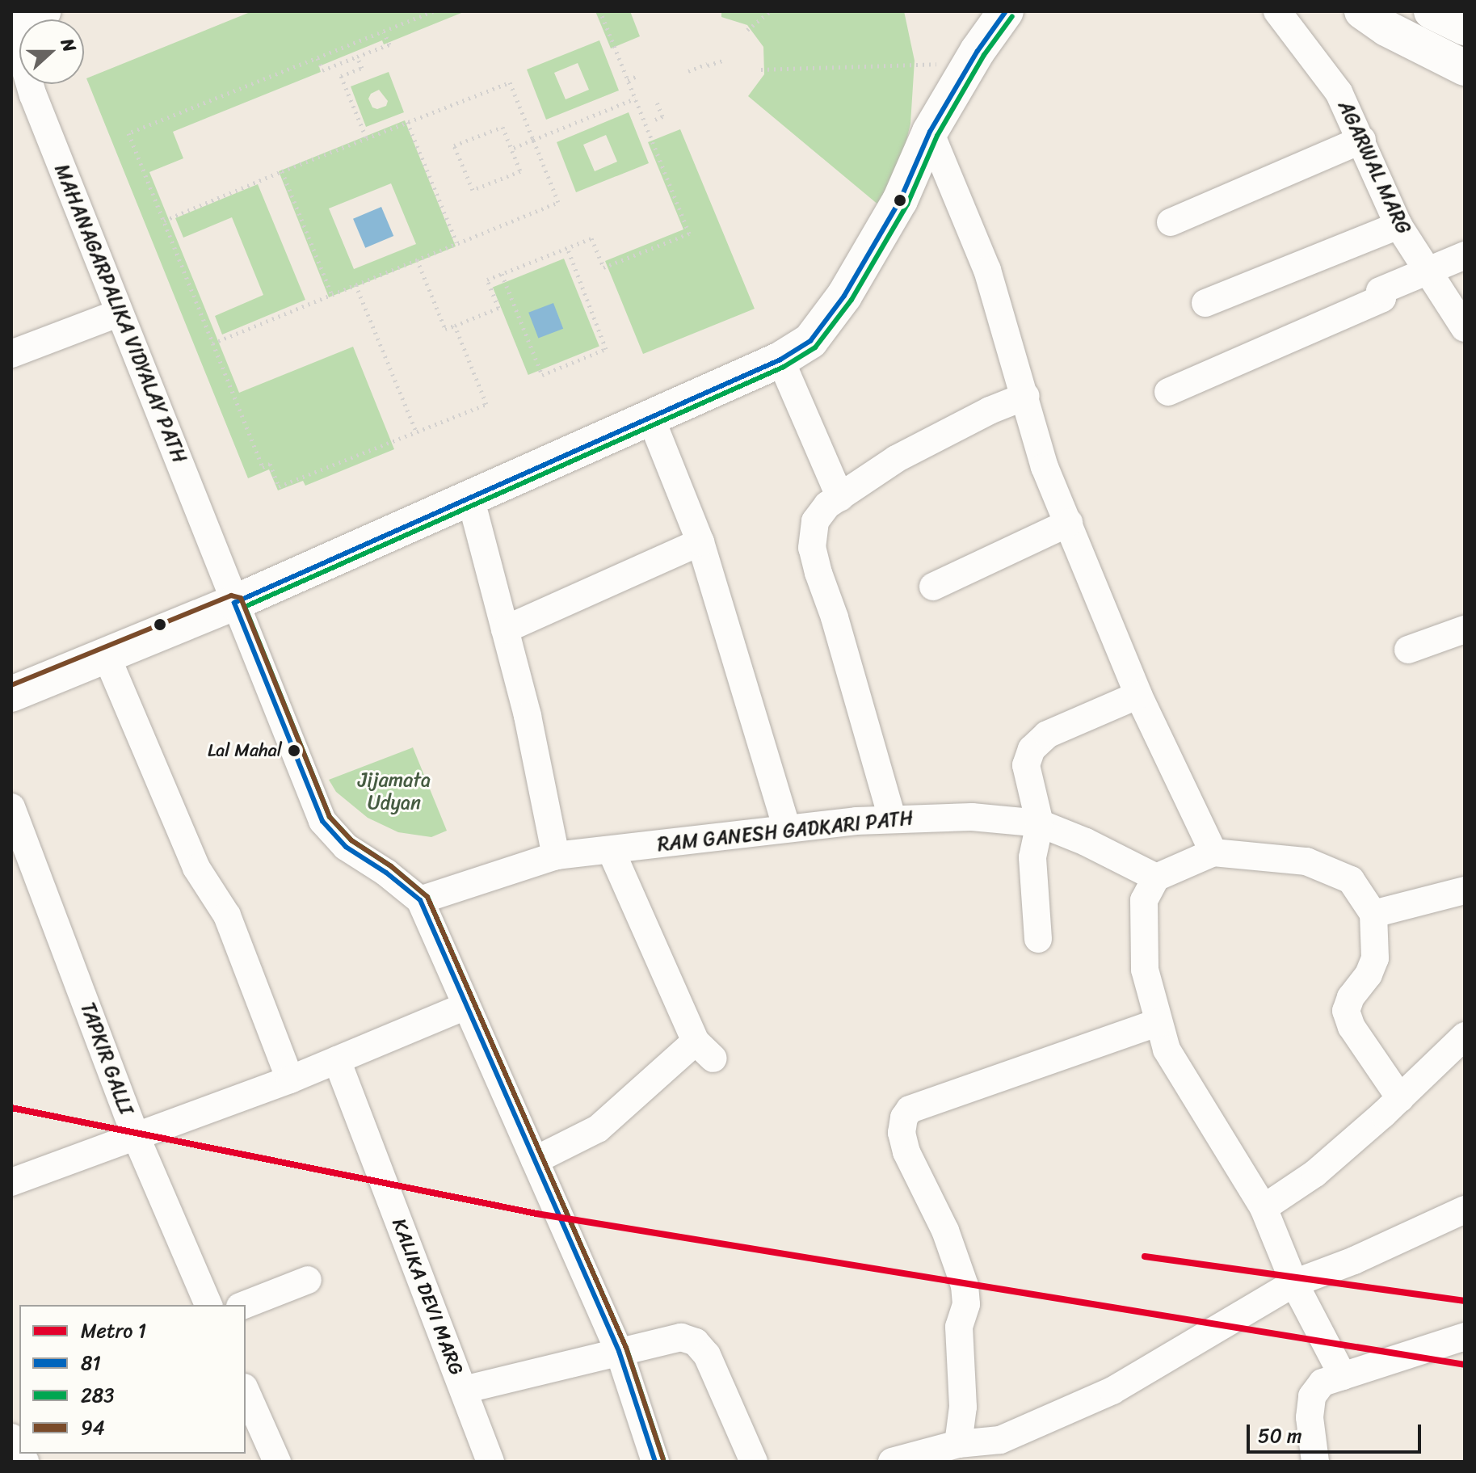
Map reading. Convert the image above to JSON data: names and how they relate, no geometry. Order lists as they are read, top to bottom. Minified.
{"streets":{"street":["AGARWAL MARG","MAHANAGARPALIKA VIDYALAY PATH","RAM GANESH GADKARI PATH","TAPKIR GALLI","KALIKA DEVI MARG"]},"crossings":[["MAHANAGARPALIKA VIDYALAY PATH","RAM GANESH GADKARI PATH"]],"parks":["Jijamata Udyan"],"places":["Lal Mahal"],"lines":["transit line 81","transit line 283","transit line 94","metro line 1"],"legend":["Metro 1","81","283","94"],"scale_bar":"50 m","north":"right"}
